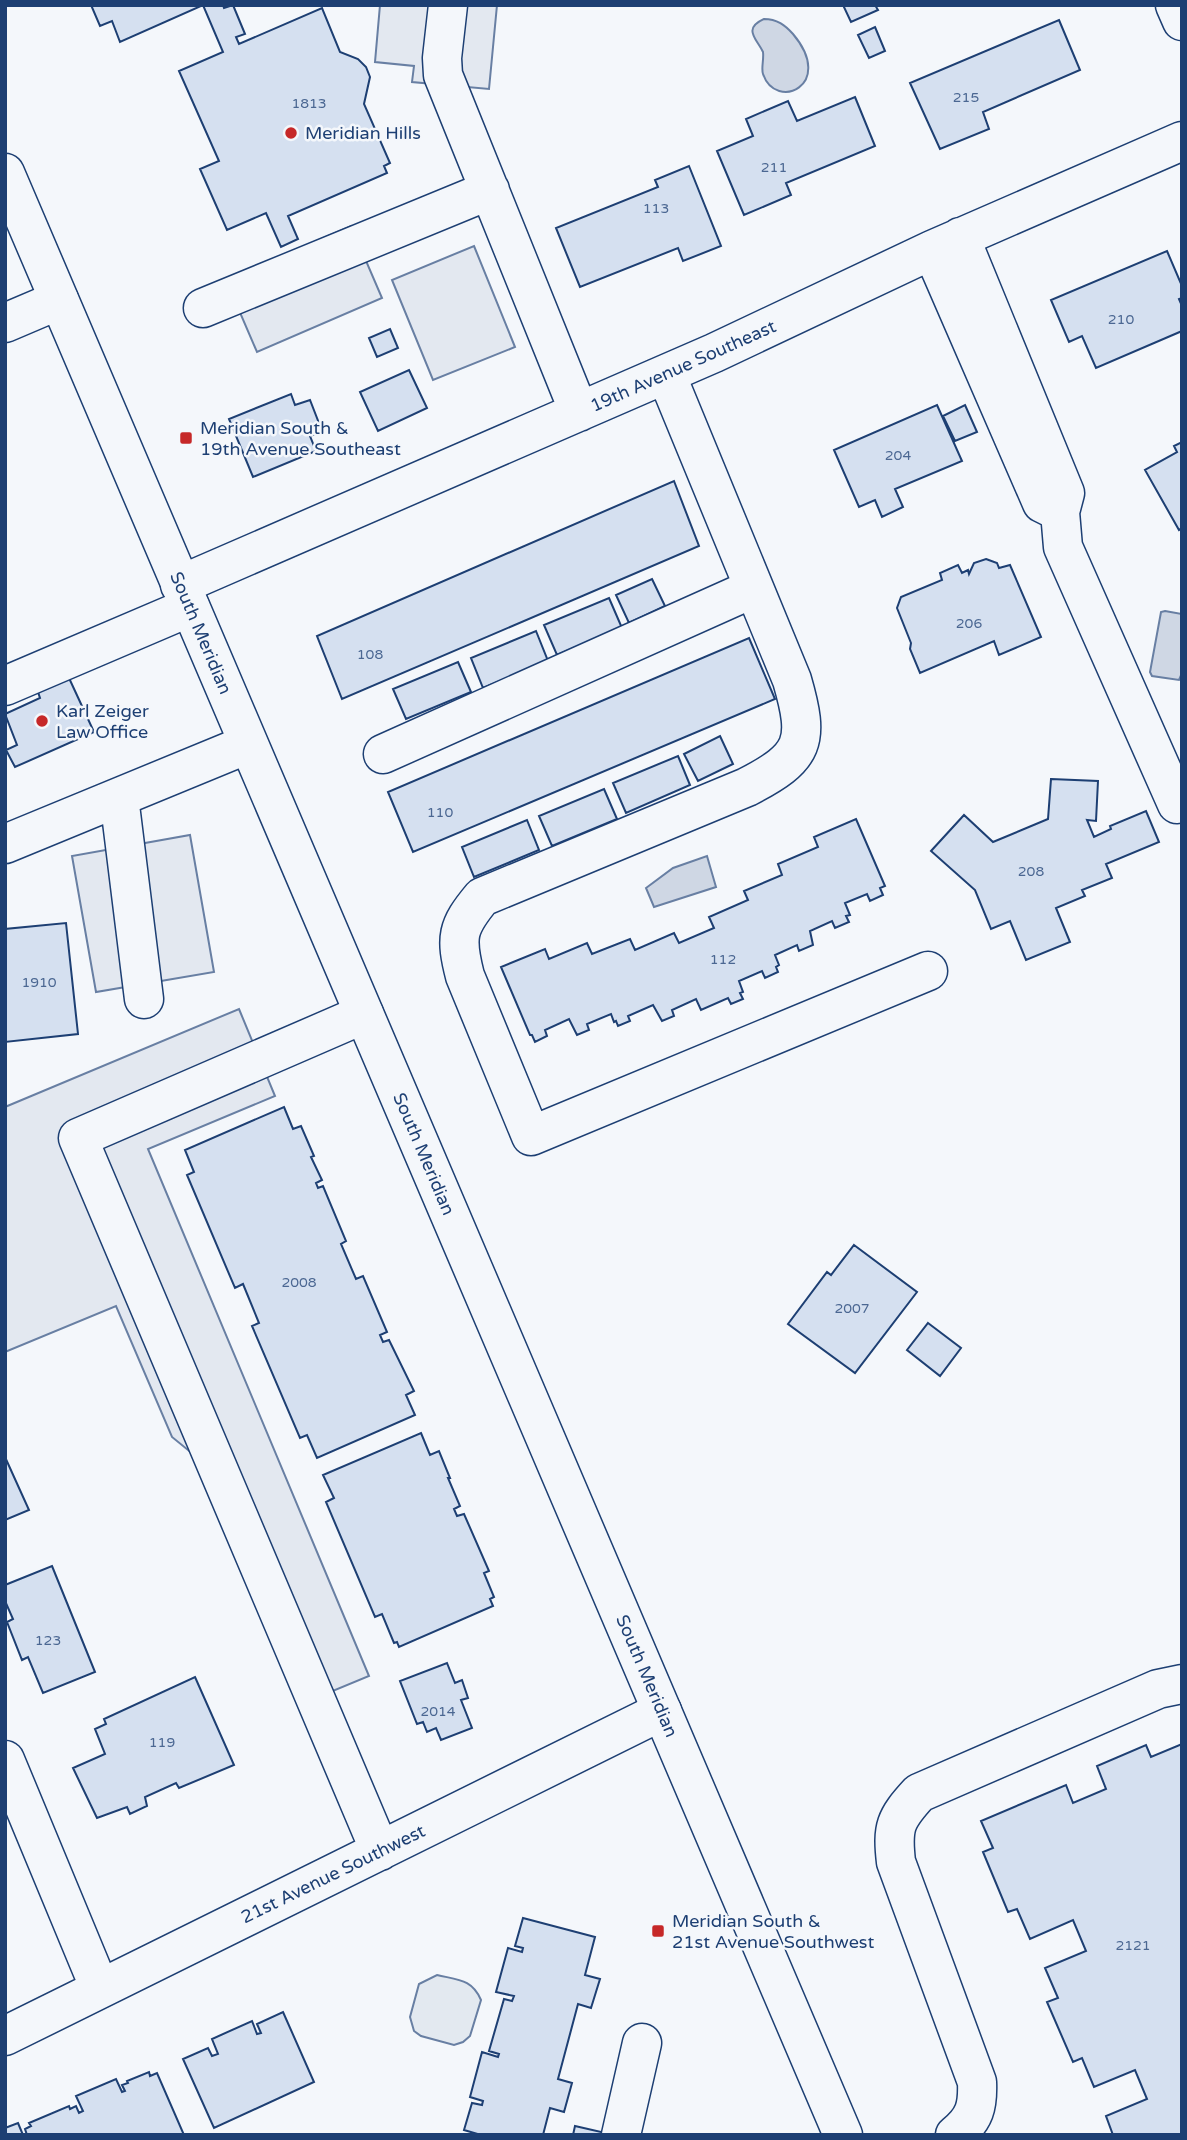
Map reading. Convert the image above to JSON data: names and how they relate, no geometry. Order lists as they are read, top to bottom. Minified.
{"streets":{"main road":["19th Avenue Southeast","South Meridian","21st Avenue Southwest"]},"crossings":[["19th Avenue Southeast","South Meridian"],["South Meridian","21st Avenue Southwest"]],"places":{"other":["Meridian Hills","Karl Zeiger Law Office"],"transit":["Meridian South & 19th Avenue Southeast","Meridian South & 21st Avenue Southwest"]},"house_numbers":["215","1813","211","113","210","204","206","108","110","208","112","1910","2008","2007","123","2014","119","2121"]}
